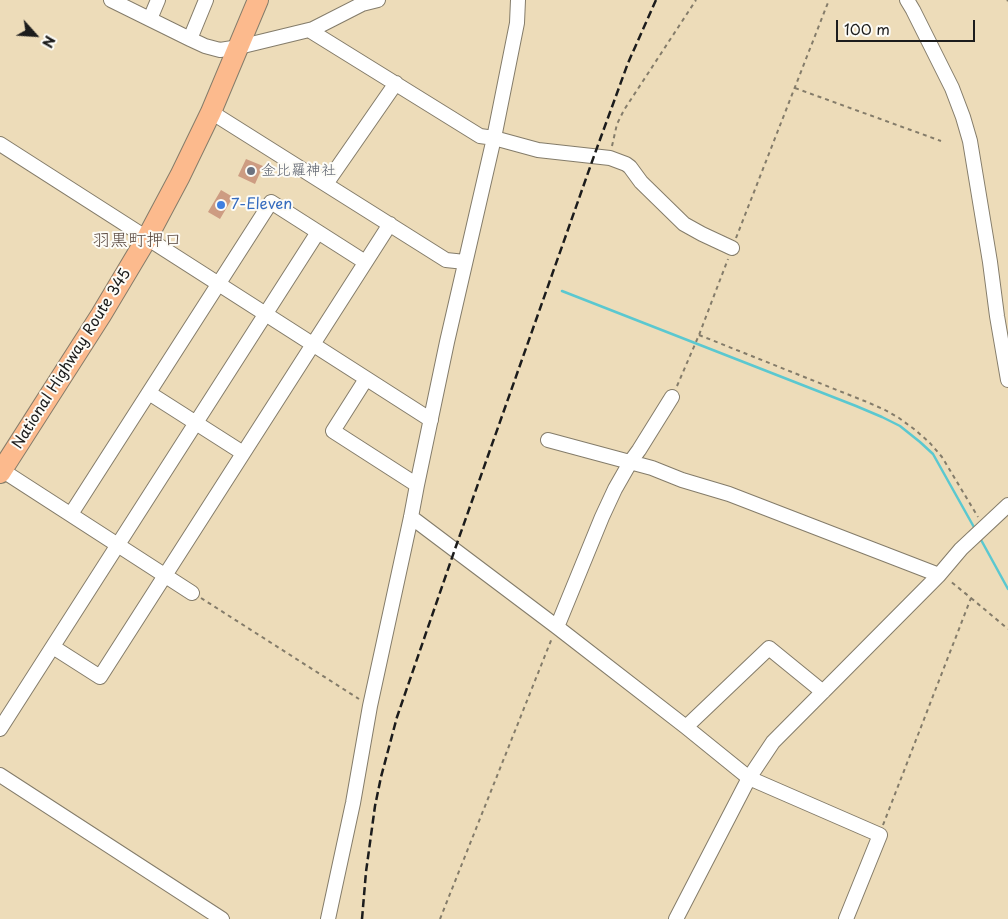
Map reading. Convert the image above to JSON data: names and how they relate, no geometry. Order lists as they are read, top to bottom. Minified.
{"streets":{"highway":["National Highway Route 345"]},"districts":["羽黒町押口"],"places":["金比羅神社","7-Eleven"],"scale_bar":"100 m","north":"bottom right"}
